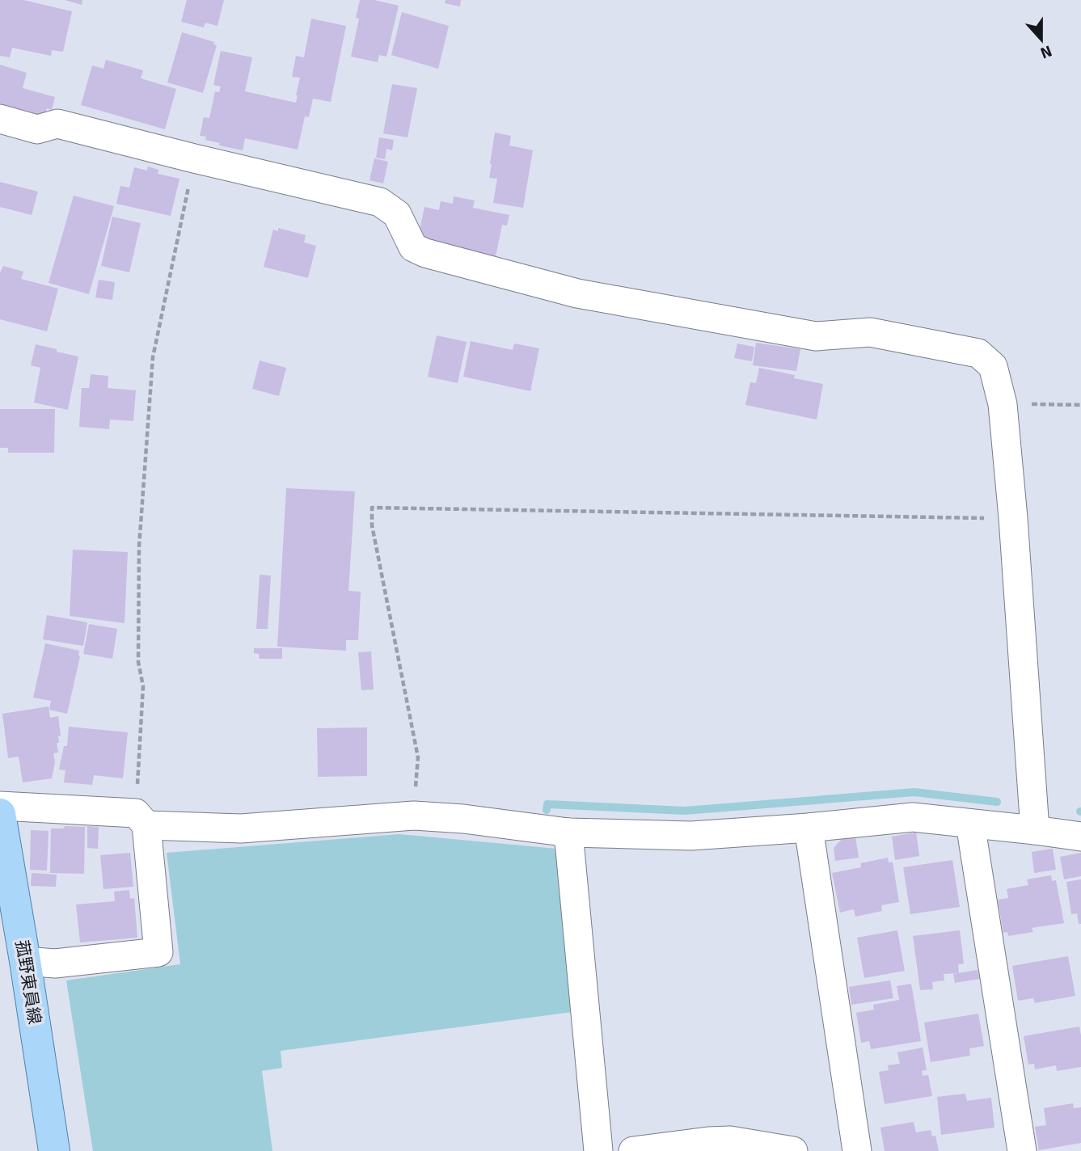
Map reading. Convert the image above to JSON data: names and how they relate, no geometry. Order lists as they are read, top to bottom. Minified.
{"streets":{"main road":["菰野東員線"]},"north":"bottom"}
